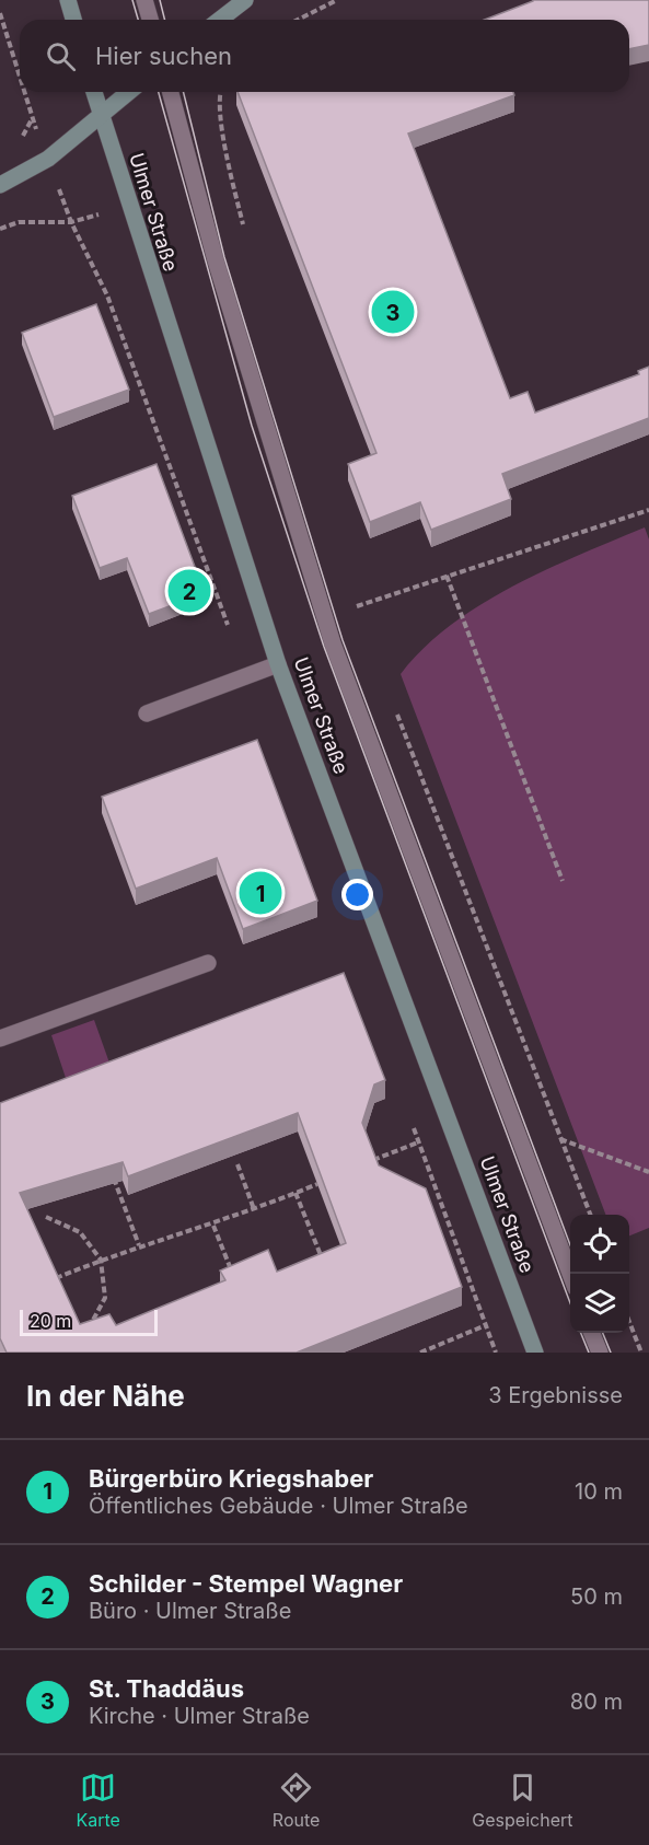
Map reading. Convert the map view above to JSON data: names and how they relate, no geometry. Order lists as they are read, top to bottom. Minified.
{"streets":{"street":["Ulmer Straße"]},"scale_bar":"20 m","page":{"search":"Hier suchen","pins":["3","2","1"],"scale":"20 m","heading":["In der Nähe","3 Ergebnisse"],"list":[{"mark":"1","name":"Bürgerbüro Kriegshaber","note":"Öffentliches Gebäude · Ulmer Straße","value":"10 m"},{"mark":"2","name":"Schilder - Stempel Wagner","note":"Büro · Ulmer Straße","value":"50 m"},{"mark":"3","name":"St. Thaddäus","note":"Kirche · Ulmer Straße","value":"80 m"}],"nav":["Karte","Route","Gespeichert"]}}
